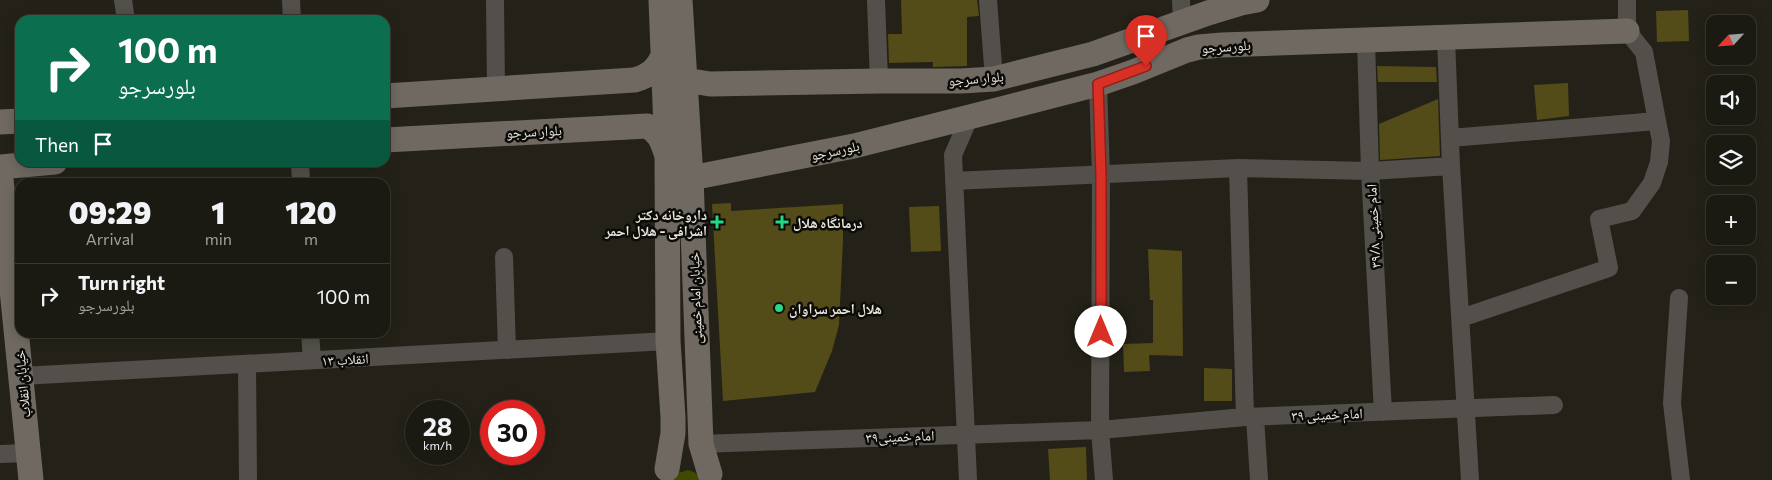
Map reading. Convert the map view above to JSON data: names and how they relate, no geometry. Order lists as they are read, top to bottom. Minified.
{"streets":{"street":["بلورسرجو","بلوار سرجو","امام خمینی ۳۹/۸","خیابان امام خمینی","انقلاب ۱۳","خیابان انقلاب","امام خمینی ۳۹","امام خمینی۳۹"]},"crossings":[["بلورسرجو","امام خمینی ۳۹/۸"],["بلورسرجو","خیابان امام خمینی"],["بلوار سرجو","خیابان امام خمینی"],["امام خمینی ۳۹/۸","امام خمینی ۳۹"],["خیابان امام خمینی","انقلاب ۱۳"],["خیابان امام خمینی","امام خمینی۳۹"],["انقلاب ۱۳","خیابان انقلاب"],["امام خمینی ۳۹","امام خمینی۳۹"]],"places":{"health":["داروخانه دکتر اشرافی - هلال احمر","درمانگاه هلال"],"other":["هلال احمر سراوان"]},"north":"bottom left","page":{"map_buttons":["+","−"],"turn":["100 m","بلورسرجو"],"then":"Then","eta":["09:29","Arrival","1","min","120","m"],"list":[{"name":"Turn right","note":"بلورسرجو","value":"100 m"}],"speed":"28 km/h","limit":"30"}}
